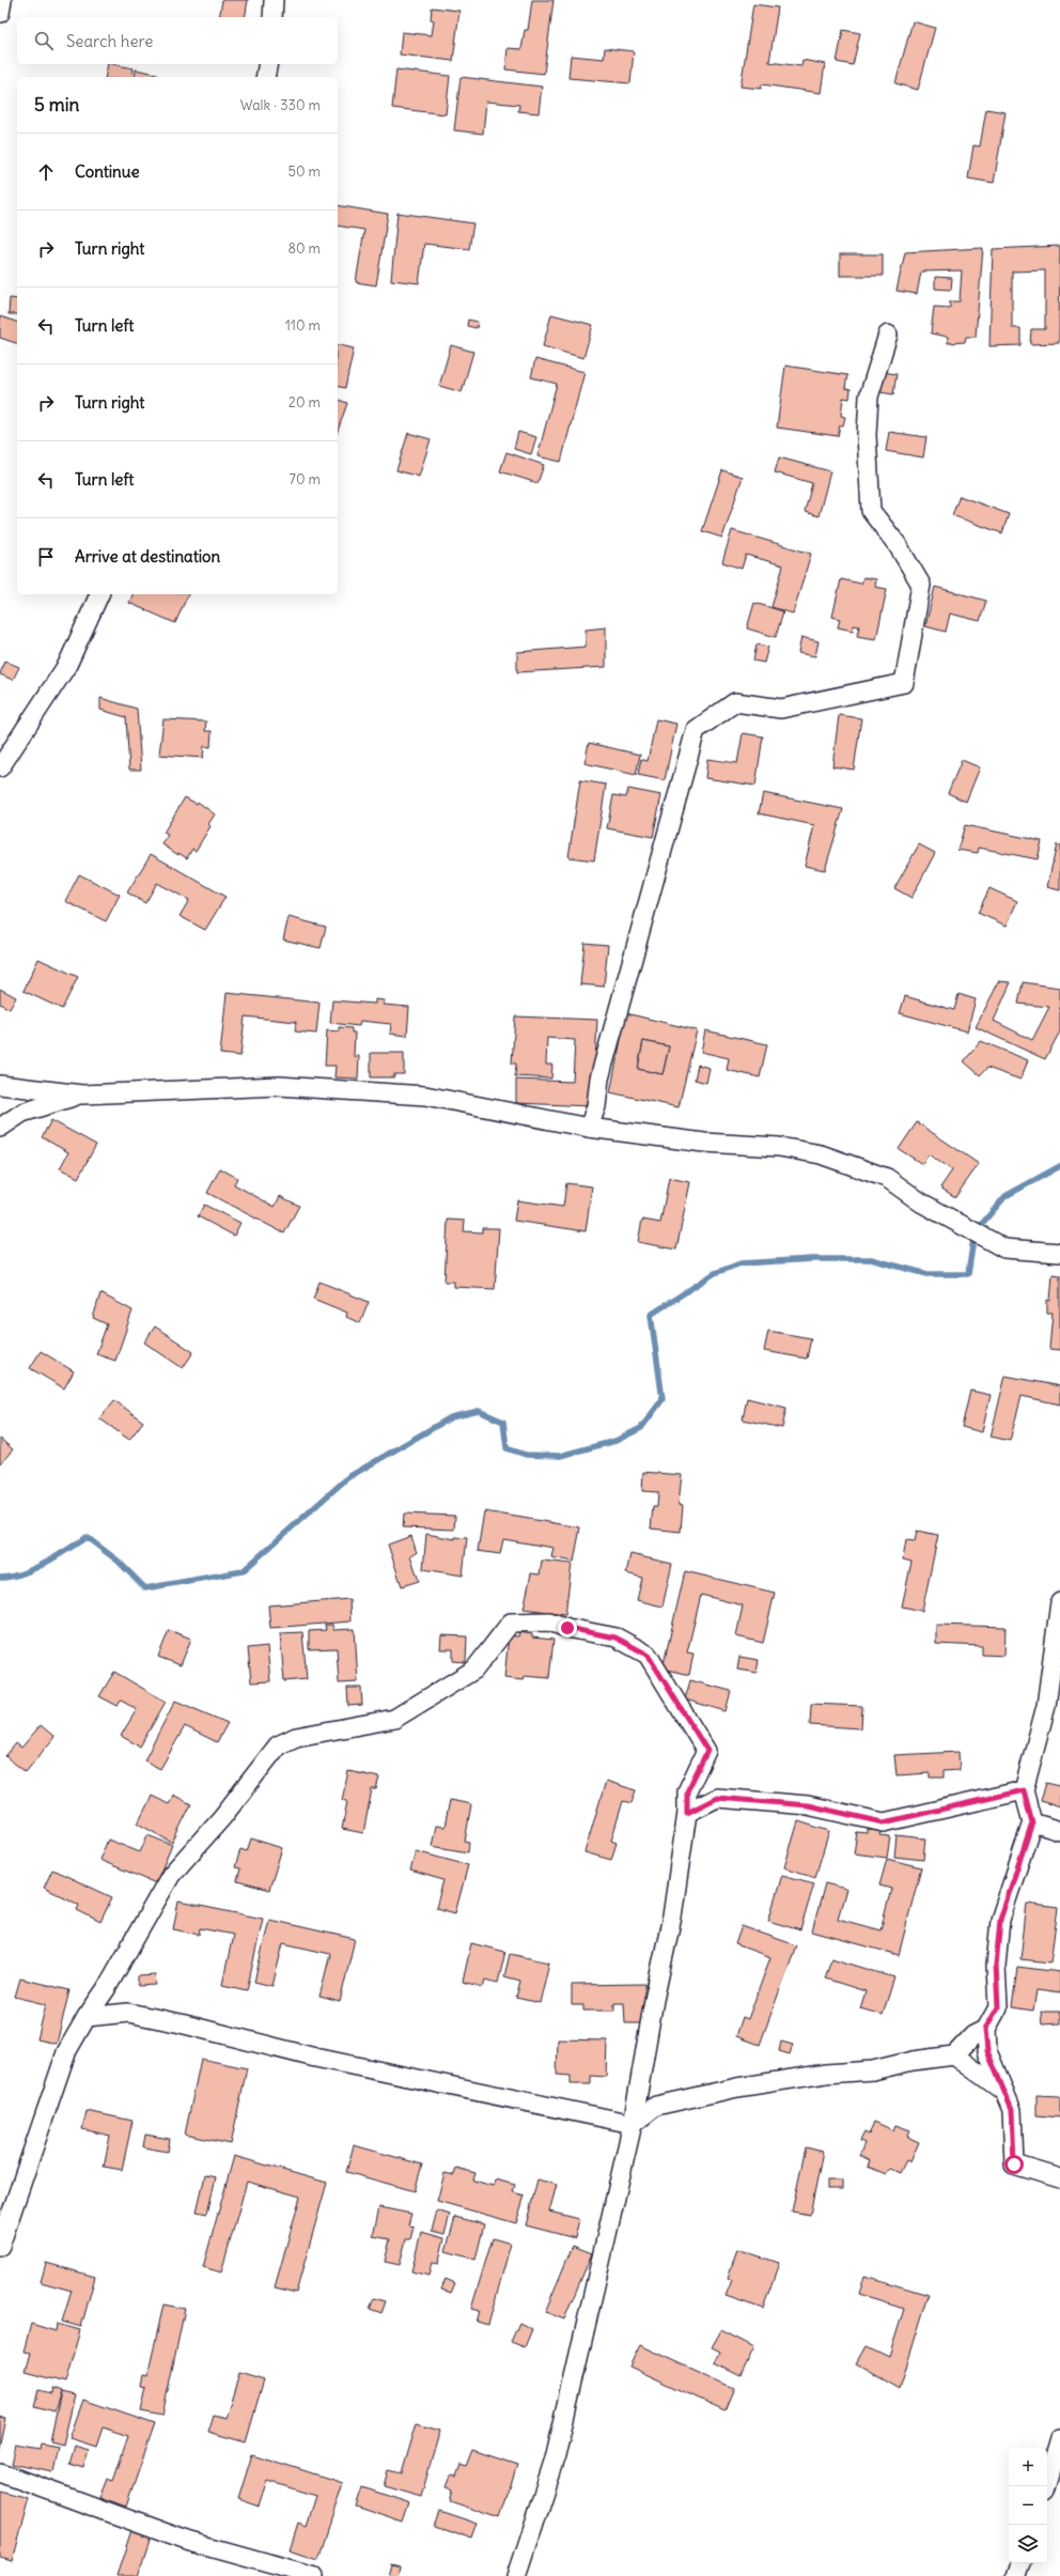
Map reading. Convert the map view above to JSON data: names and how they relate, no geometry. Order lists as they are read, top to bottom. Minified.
{"page":{"search":"Search here","heading":["5 min","Walk · 330 m"],"list":[["Continue","50 m"],["Turn right","80 m"],["Turn left","110 m"],["Turn right","20 m"],["Turn left","70 m"],"Arrive at destination"],"map_buttons":["+","−"]}}
